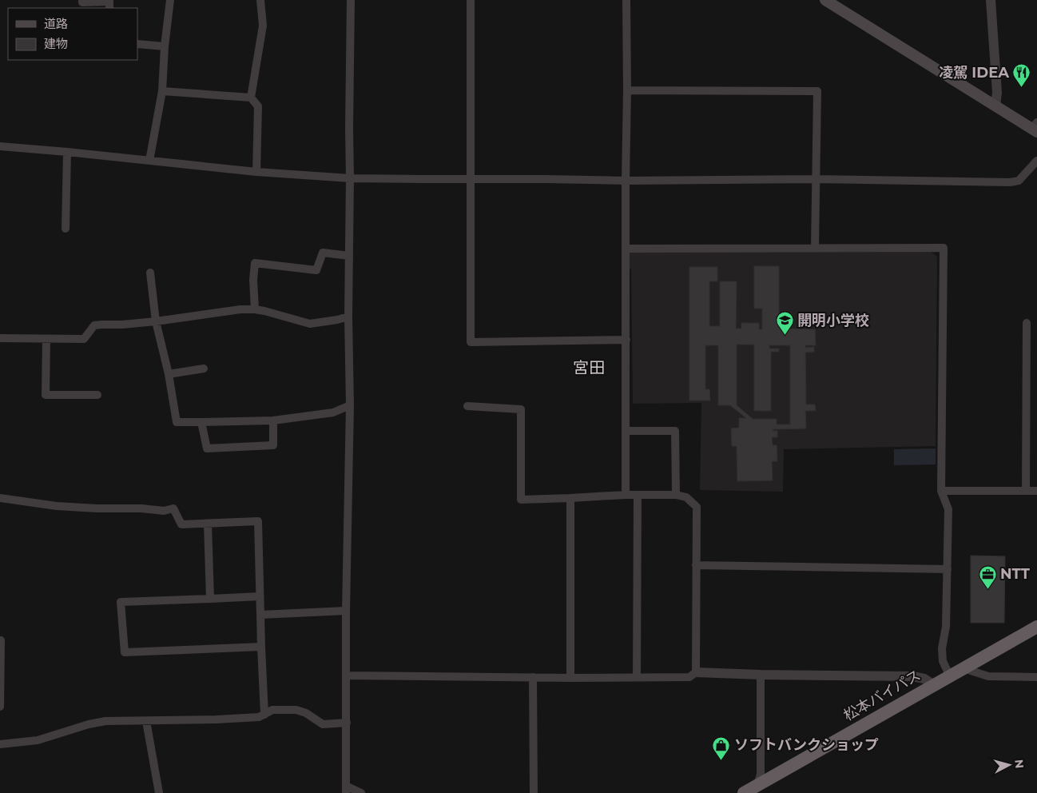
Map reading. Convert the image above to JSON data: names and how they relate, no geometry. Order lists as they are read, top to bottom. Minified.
{"streets":{"highway":["松本バイパス"]},"districts":["宮田"],"places":{"restaurant":["凌駕 IDEA"],"school or university":["開明小学校"],"office":["NTT"],"shop":["ソフトバンクショップ"]},"legend":["道路","建物"],"north":"right"}
